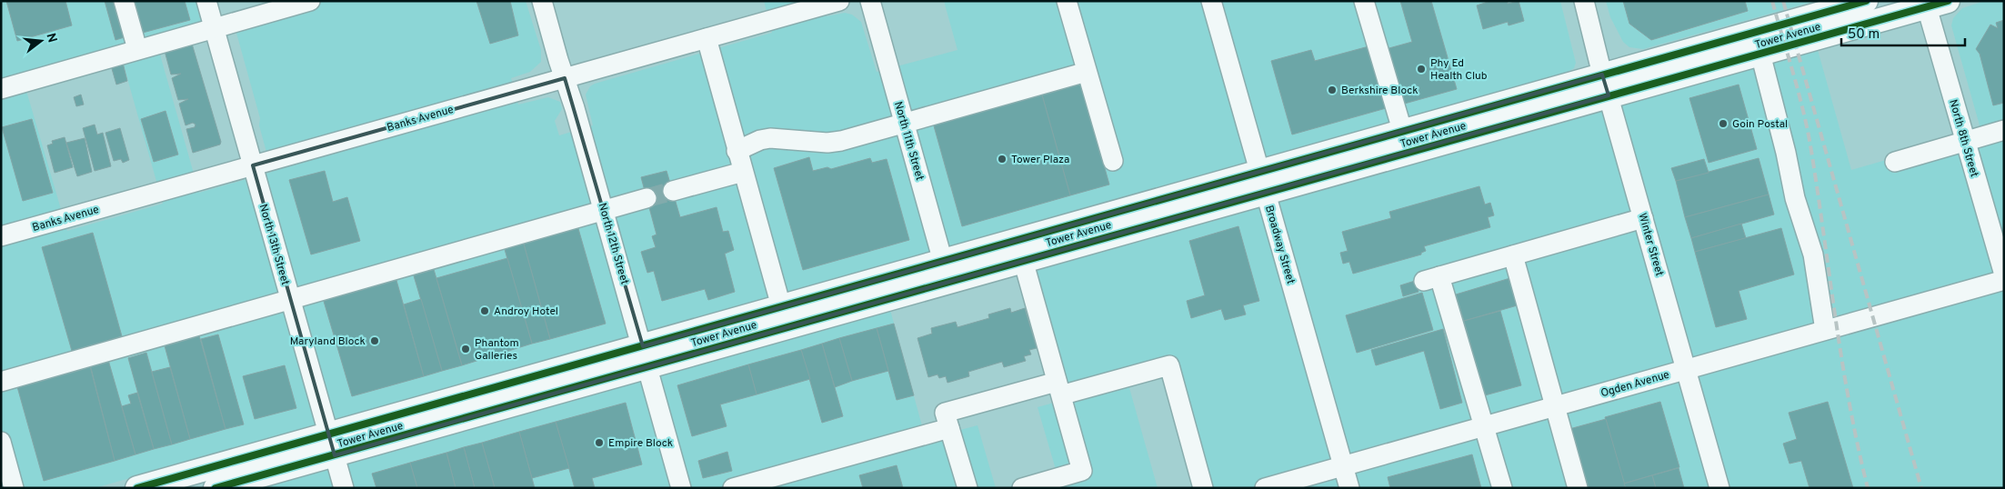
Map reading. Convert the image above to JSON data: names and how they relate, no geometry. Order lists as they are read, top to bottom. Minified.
{"streets":{"main road":["Tower Avenue"],"street":["Banks Avenue","North 8th Street","North 11th Street","North 12th Street","North 13th Street","Broadway Street","Winter Street","Ogden Avenue"]},"crossings":[["Tower Avenue","North 8th Street"],["Tower Avenue","North 11th Street"],["Tower Avenue","North 12th Street"],["Tower Avenue","North 13th Street"],["Tower Avenue","Broadway Street"],["Tower Avenue","Winter Street"],["Banks Avenue","North 12th Street"],["Banks Avenue","North 13th Street"],["Broadway Street","Ogden Avenue"],["Winter Street","Ogden Avenue"]],"places":["Phy Ed Health Club","Berkshire Block","Goin Postal","Tower Plaza","Androy Hotel","Maryland Block","Phantom Galleries","Empire Block"],"scale_bar":"50 m","north":"right"}
